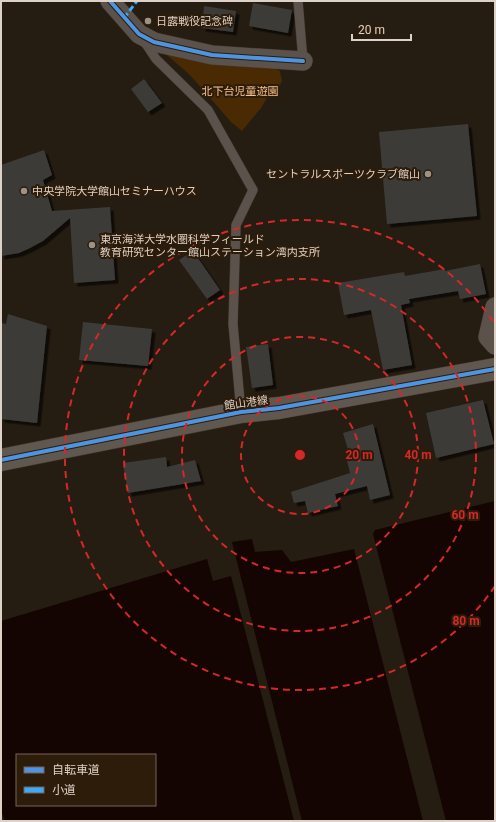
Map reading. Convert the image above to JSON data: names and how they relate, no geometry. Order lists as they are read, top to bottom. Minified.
{"streets":{"main road":["館山港線"]},"parks":["北下台児童遊園"],"places":["日露戦役記念碑","セントラルスポーツクラブ館山","中央学院大学館山セミナーハウス","東京海洋大学水圏科学フィールド 教育研究センター館山ステーション湾内支所"],"legend":["自転車道","小道"],"scale_bar":"20 m","rings":["20 m","40 m","60 m","80 m"]}
